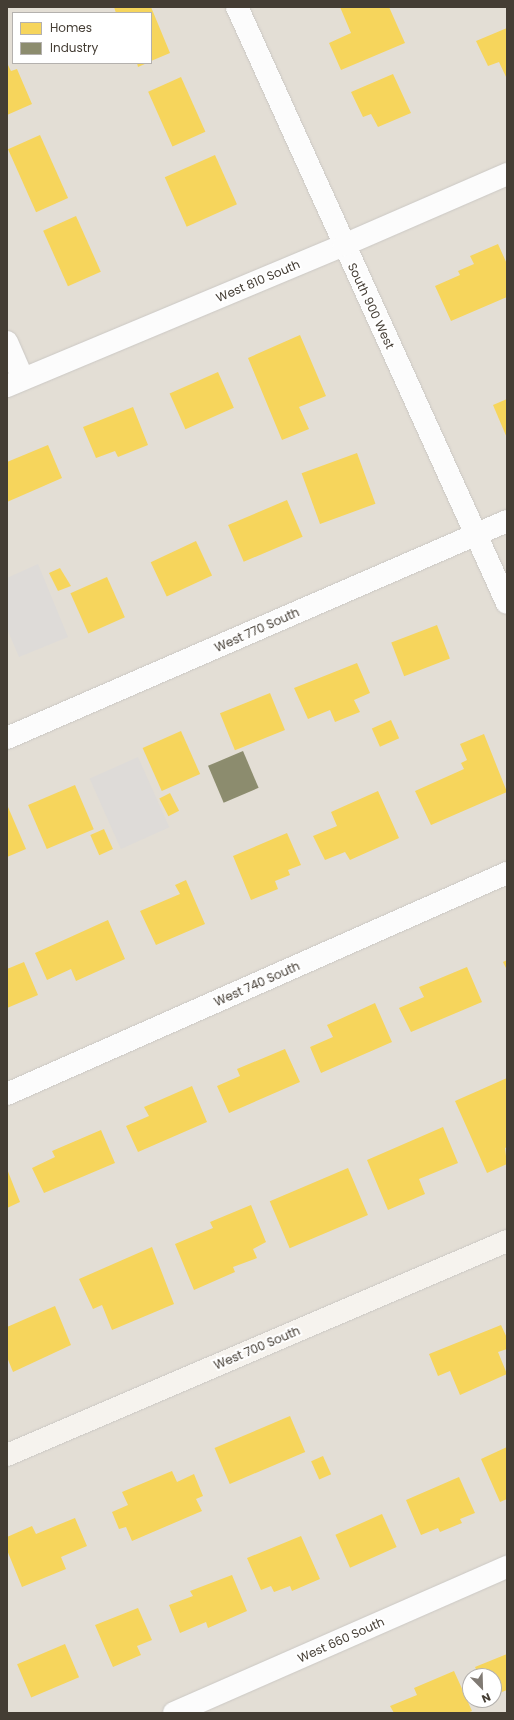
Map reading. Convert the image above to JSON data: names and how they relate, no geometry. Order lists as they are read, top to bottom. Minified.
{"streets":{"street":["West 810 South","South 900 West","West 770 South","West 740 South","West 700 South","West 660 South"]},"crossings":[["West 810 South","South 900 West"],["South 900 West","West 770 South"]],"legend":["Homes","Industry"],"north":"bottom right"}
